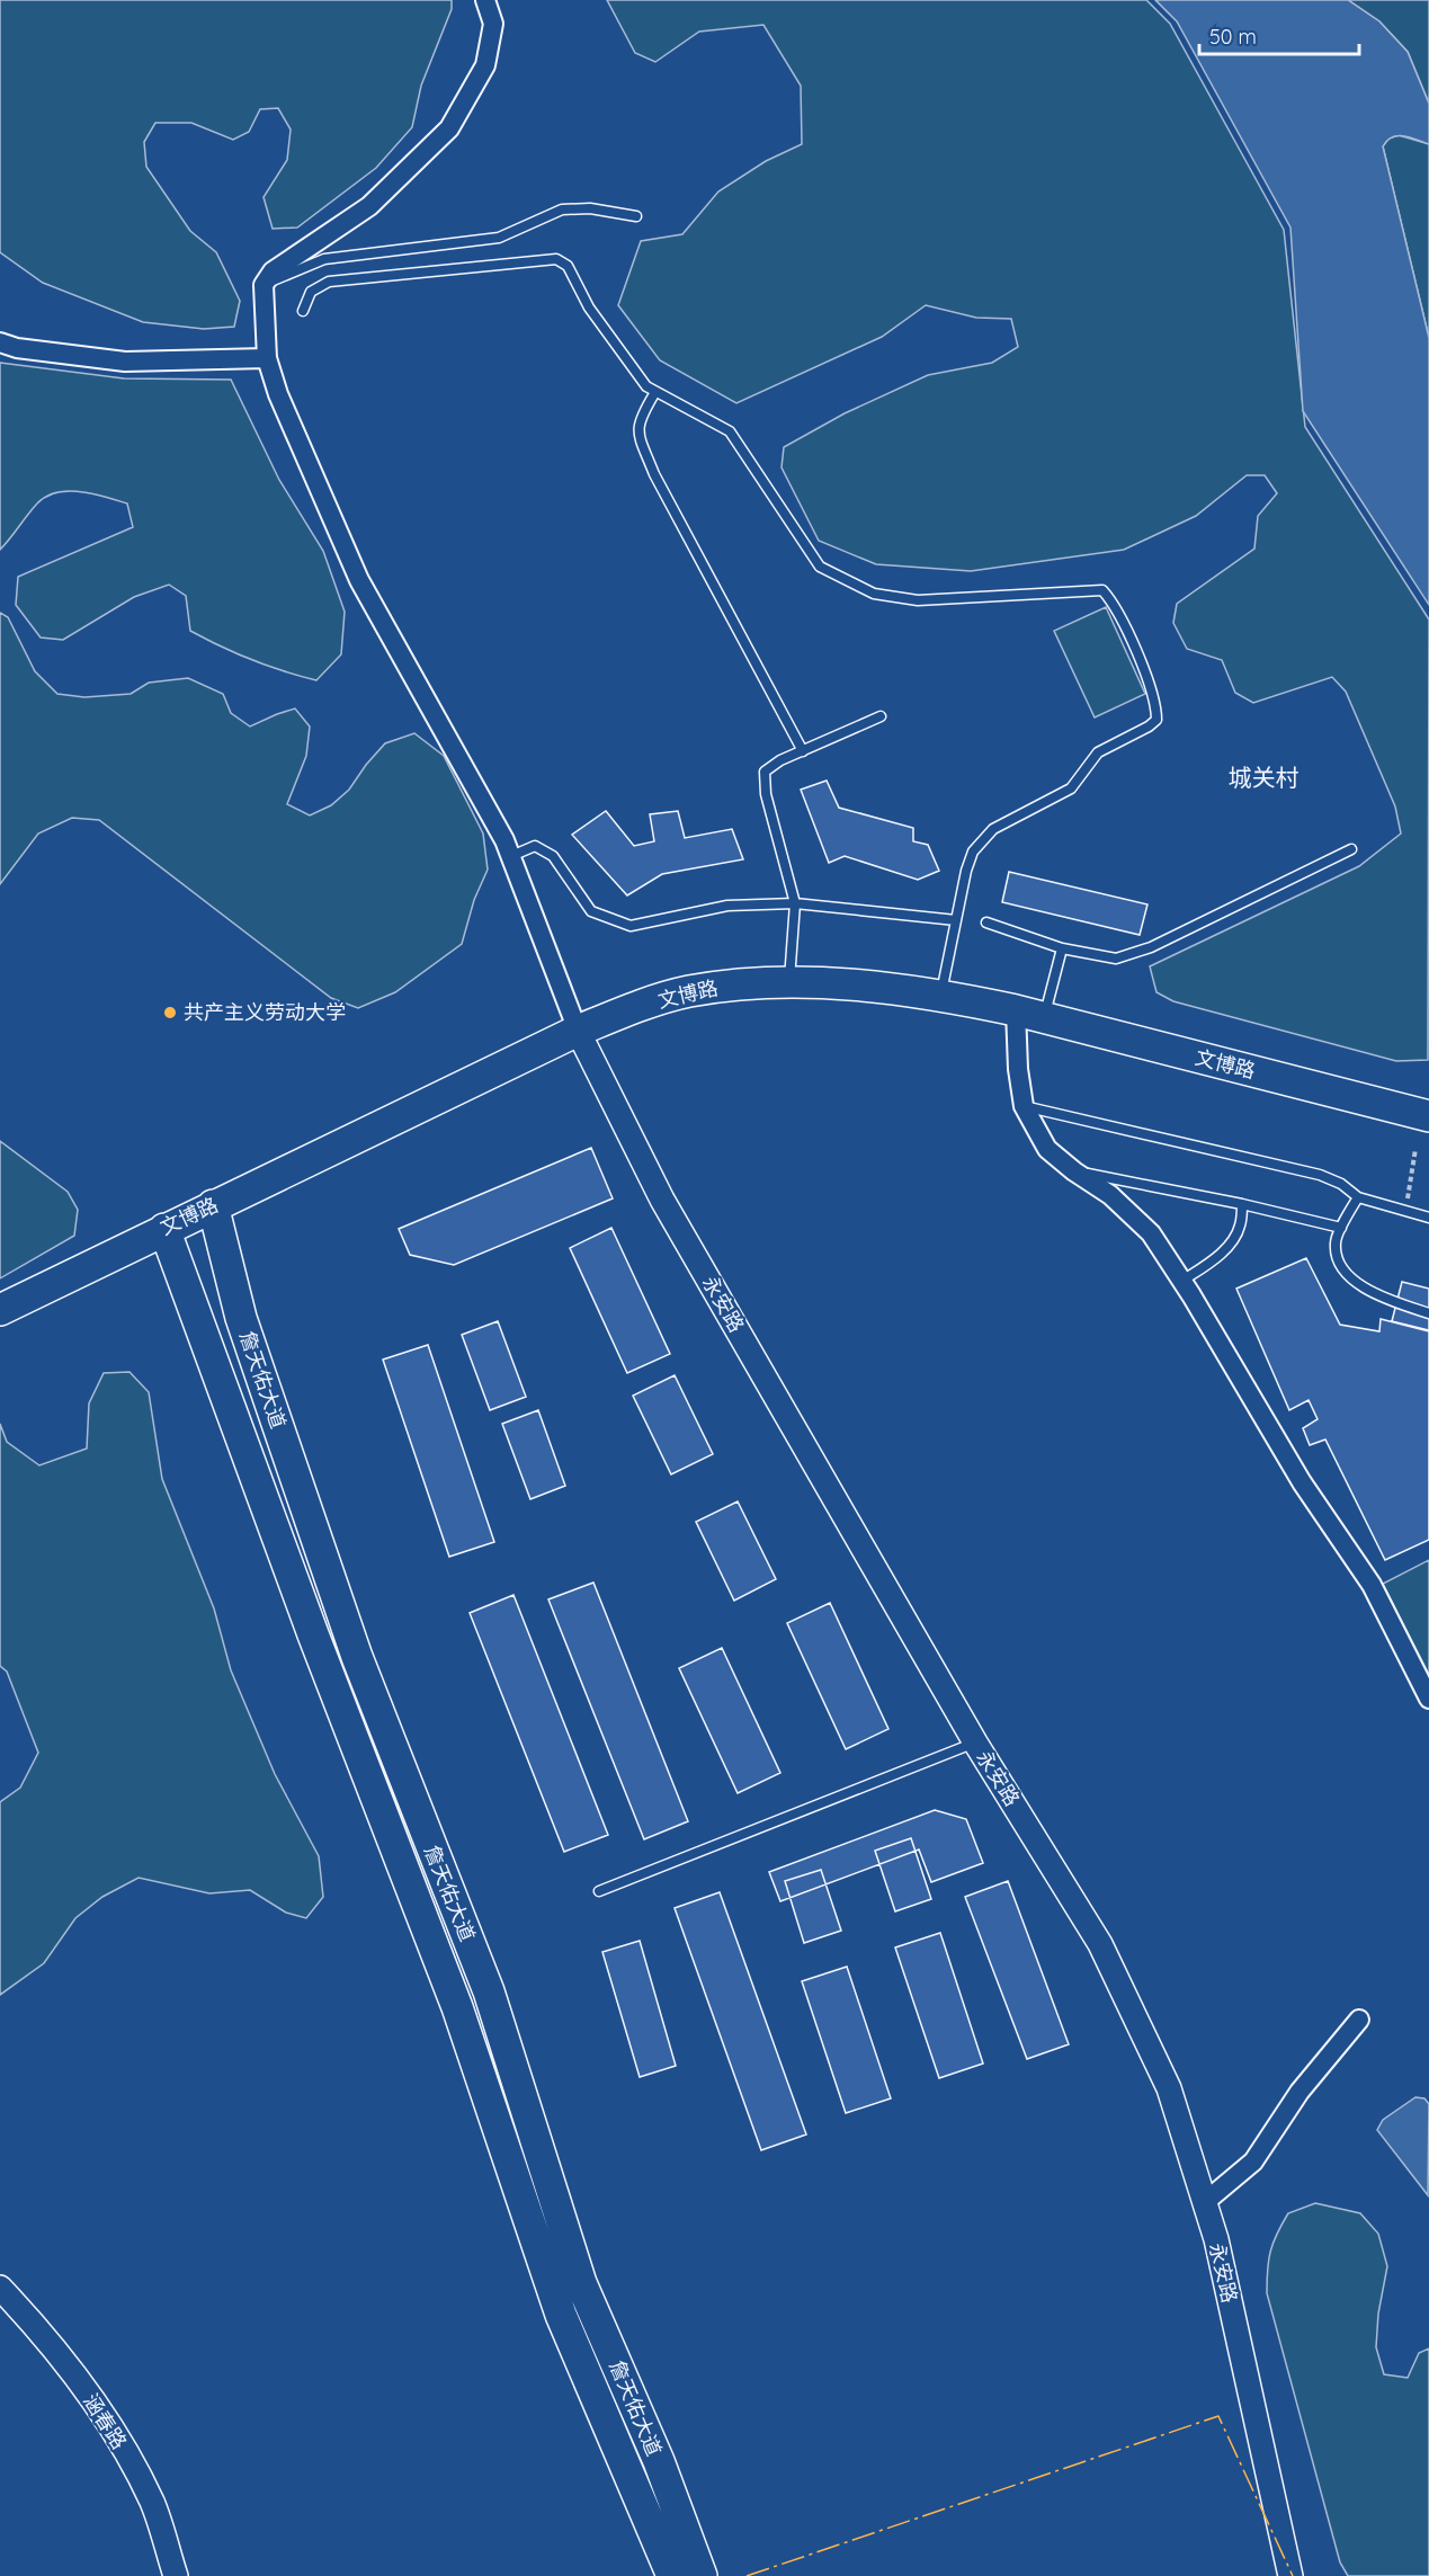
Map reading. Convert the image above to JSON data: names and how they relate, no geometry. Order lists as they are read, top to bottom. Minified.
{"streets":{"main road":["文博路","詹天佑大道"],"street":["永安路","涵春路"]},"crossings":[["文博路","永安路"],["文博路","詹天佑大道"]],"districts":["城关村"],"places":["共产主义劳动大学"],"scale_bar":"50 m"}
